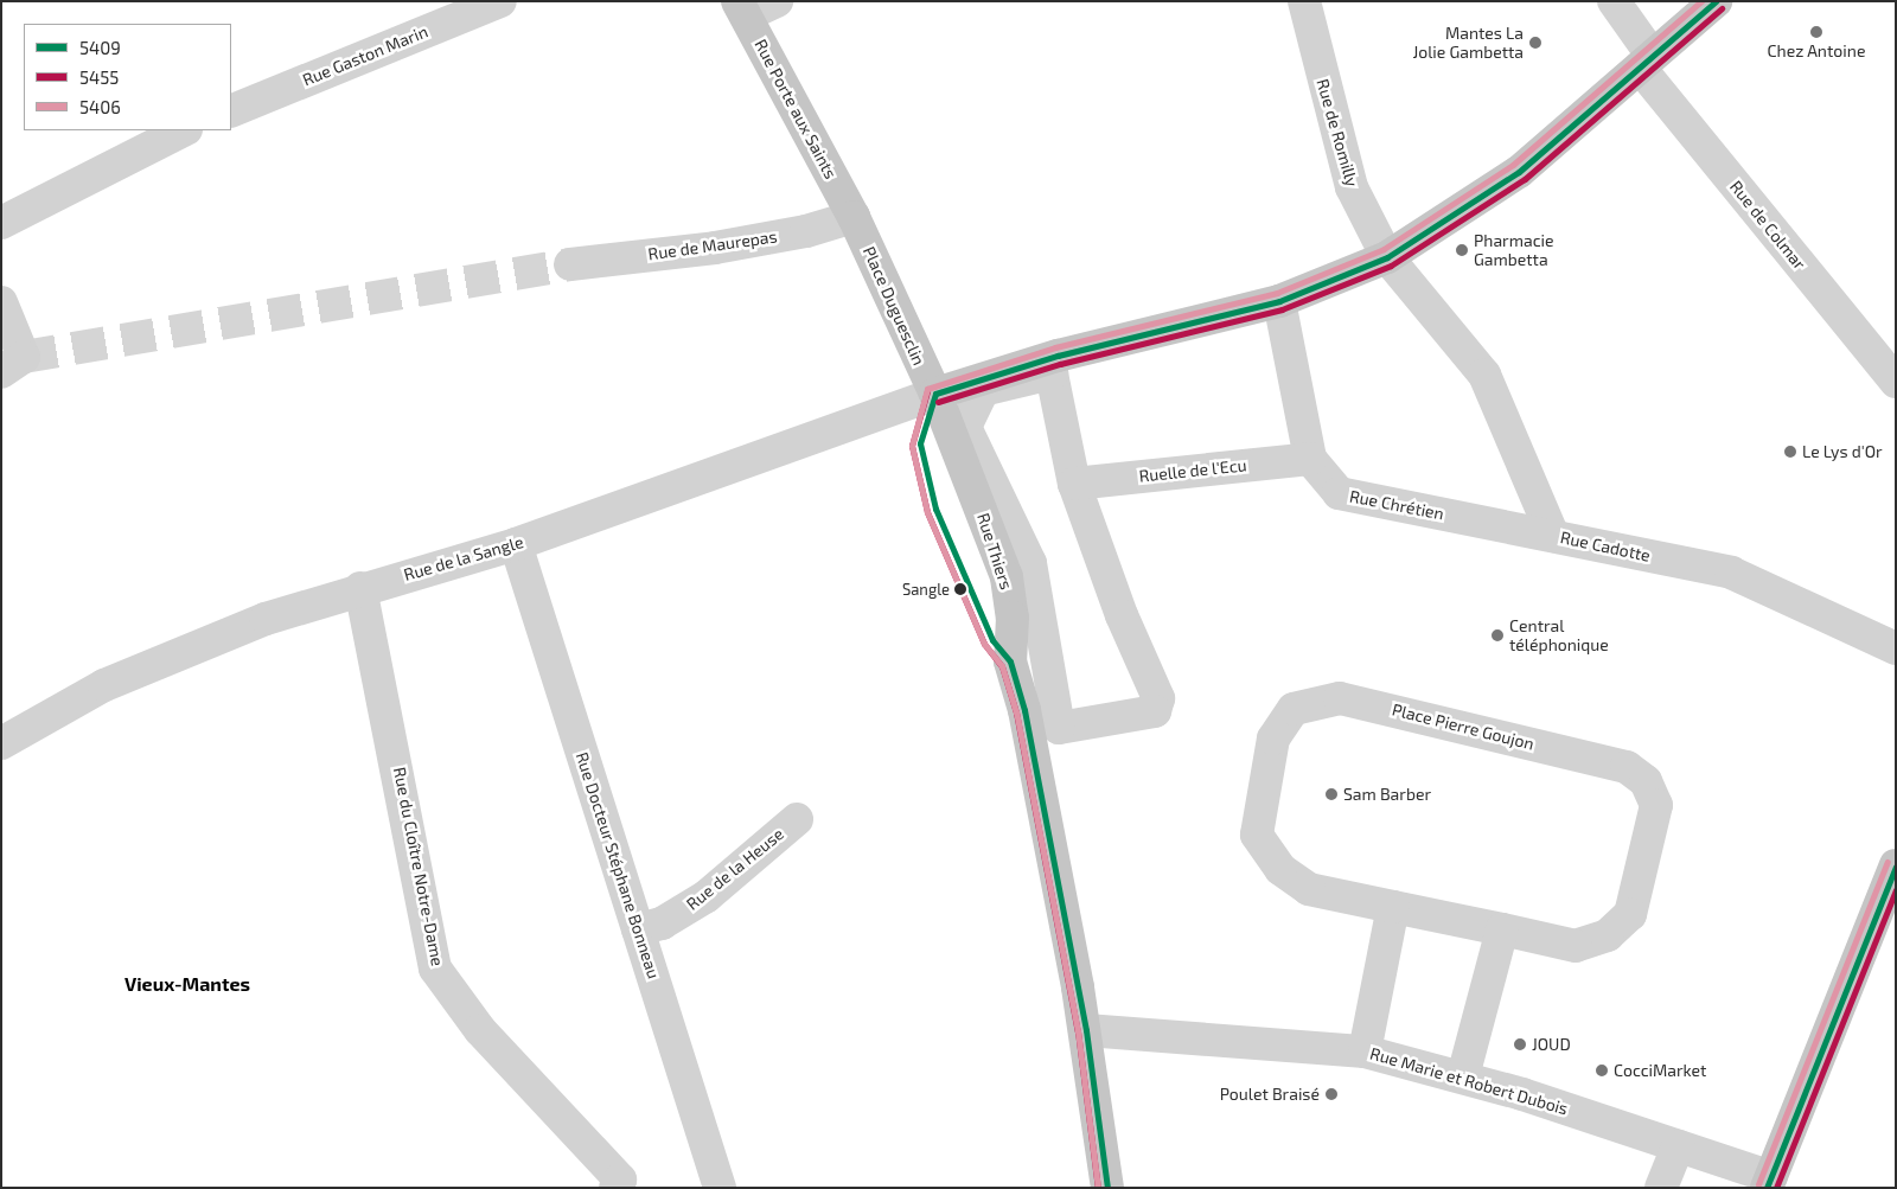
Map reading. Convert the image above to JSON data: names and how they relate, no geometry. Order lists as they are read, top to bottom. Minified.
{"streets":{"main road":["Rue Porte aux Saints","Place Duguesclin","Rue Thiers"],"street":["Rue Gaston Marin","Rue de Romilly","Rue de Colmar","Rue de Maurepas","Ruelle de l'Ecu","Rue Chrétien","Rue Cadotte","Rue de la Sangle","Place Pierre Goujon","Rue Docteur Stéphane Bonneau","Rue du Cloître Notre-Dame","Rue de la Heuse","Rue Marie et Robert Dubois"]},"crossings":[["Rue Porte aux Saints","Rue de Maurepas"],["Rue Porte aux Saints","Place Duguesclin"],["Rue de Romilly","Rue Cadotte"],["Rue de Maurepas","Place Duguesclin"],["Place Duguesclin","Rue Thiers"],["Place Duguesclin","Rue de la Sangle"],["Ruelle de l'Ecu","Rue Chrétien"],["Rue Chrétien","Rue Cadotte"],["Rue Thiers","Rue de la Sangle"],["Rue Thiers","Rue Marie et Robert Dubois"],["Rue de la Sangle","Rue Docteur Stéphane Bonneau"],["Rue de la Sangle","Rue du Cloître Notre-Dame"],["Rue Docteur Stéphane Bonneau","Rue de la Heuse"]],"districts":["Vieux-Mantes"],"places":["Chez Antoine","Mantes La Jolie Gambetta","Pharmacie Gambetta","Le Lys d'Or","Sangle","Central téléphonique","Sam Barber","JOUD","CocciMarket","Poulet Braisé"],"lines":["transit line 5409","transit line 5406","transit line 5455"],"legend":["5409","5455","5406"]}
